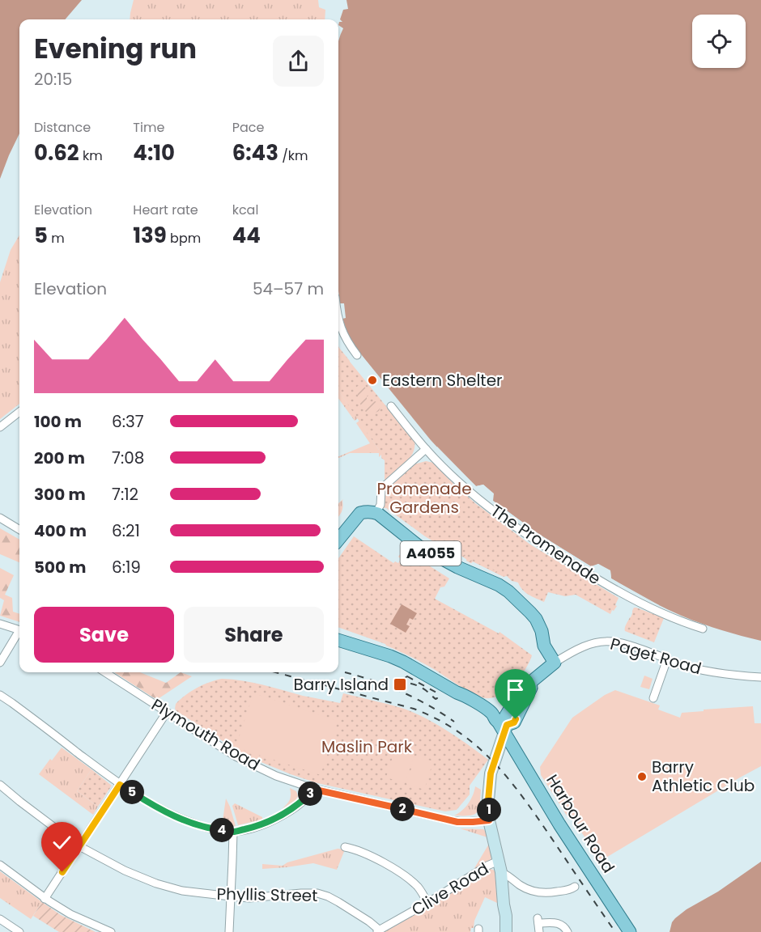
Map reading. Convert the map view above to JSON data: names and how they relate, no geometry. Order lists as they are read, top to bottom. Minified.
{"streets":{"main road":["A4055","Harbour Road"],"street":["The Promenade","Paget Road","Plymouth Road","Clive Road","Phyllis Street"]},"crossings":[["A4055","Paget Road"],["Clive Road","Phyllis Street"]],"parks":["Promenade Gardens","Maslin Park"],"places":{"other":["Eastern Shelter","Barry Athletic Club"],"transit":["Barry Island"]},"page":{"heading":["Evening run","20:15"],"stats":[["Distance","0.62 km"],["Time","4:10"],["Pace","6:43 /km"],["Elevation","5 m"],["Heart rate","139 bpm"],["kcal","44"]],"chart":["Elevation","54–57 m"],"list":[{"name":"100 m","note":"6:37"},{"name":"200 m","note":"7:08"},{"name":"300 m","note":"7:12"},{"name":"400 m","note":"6:21"},{"name":"500 m","note":"6:19"}],"buttons":["Save","Share"],"pins":["5","3","2","1","4"]}}
